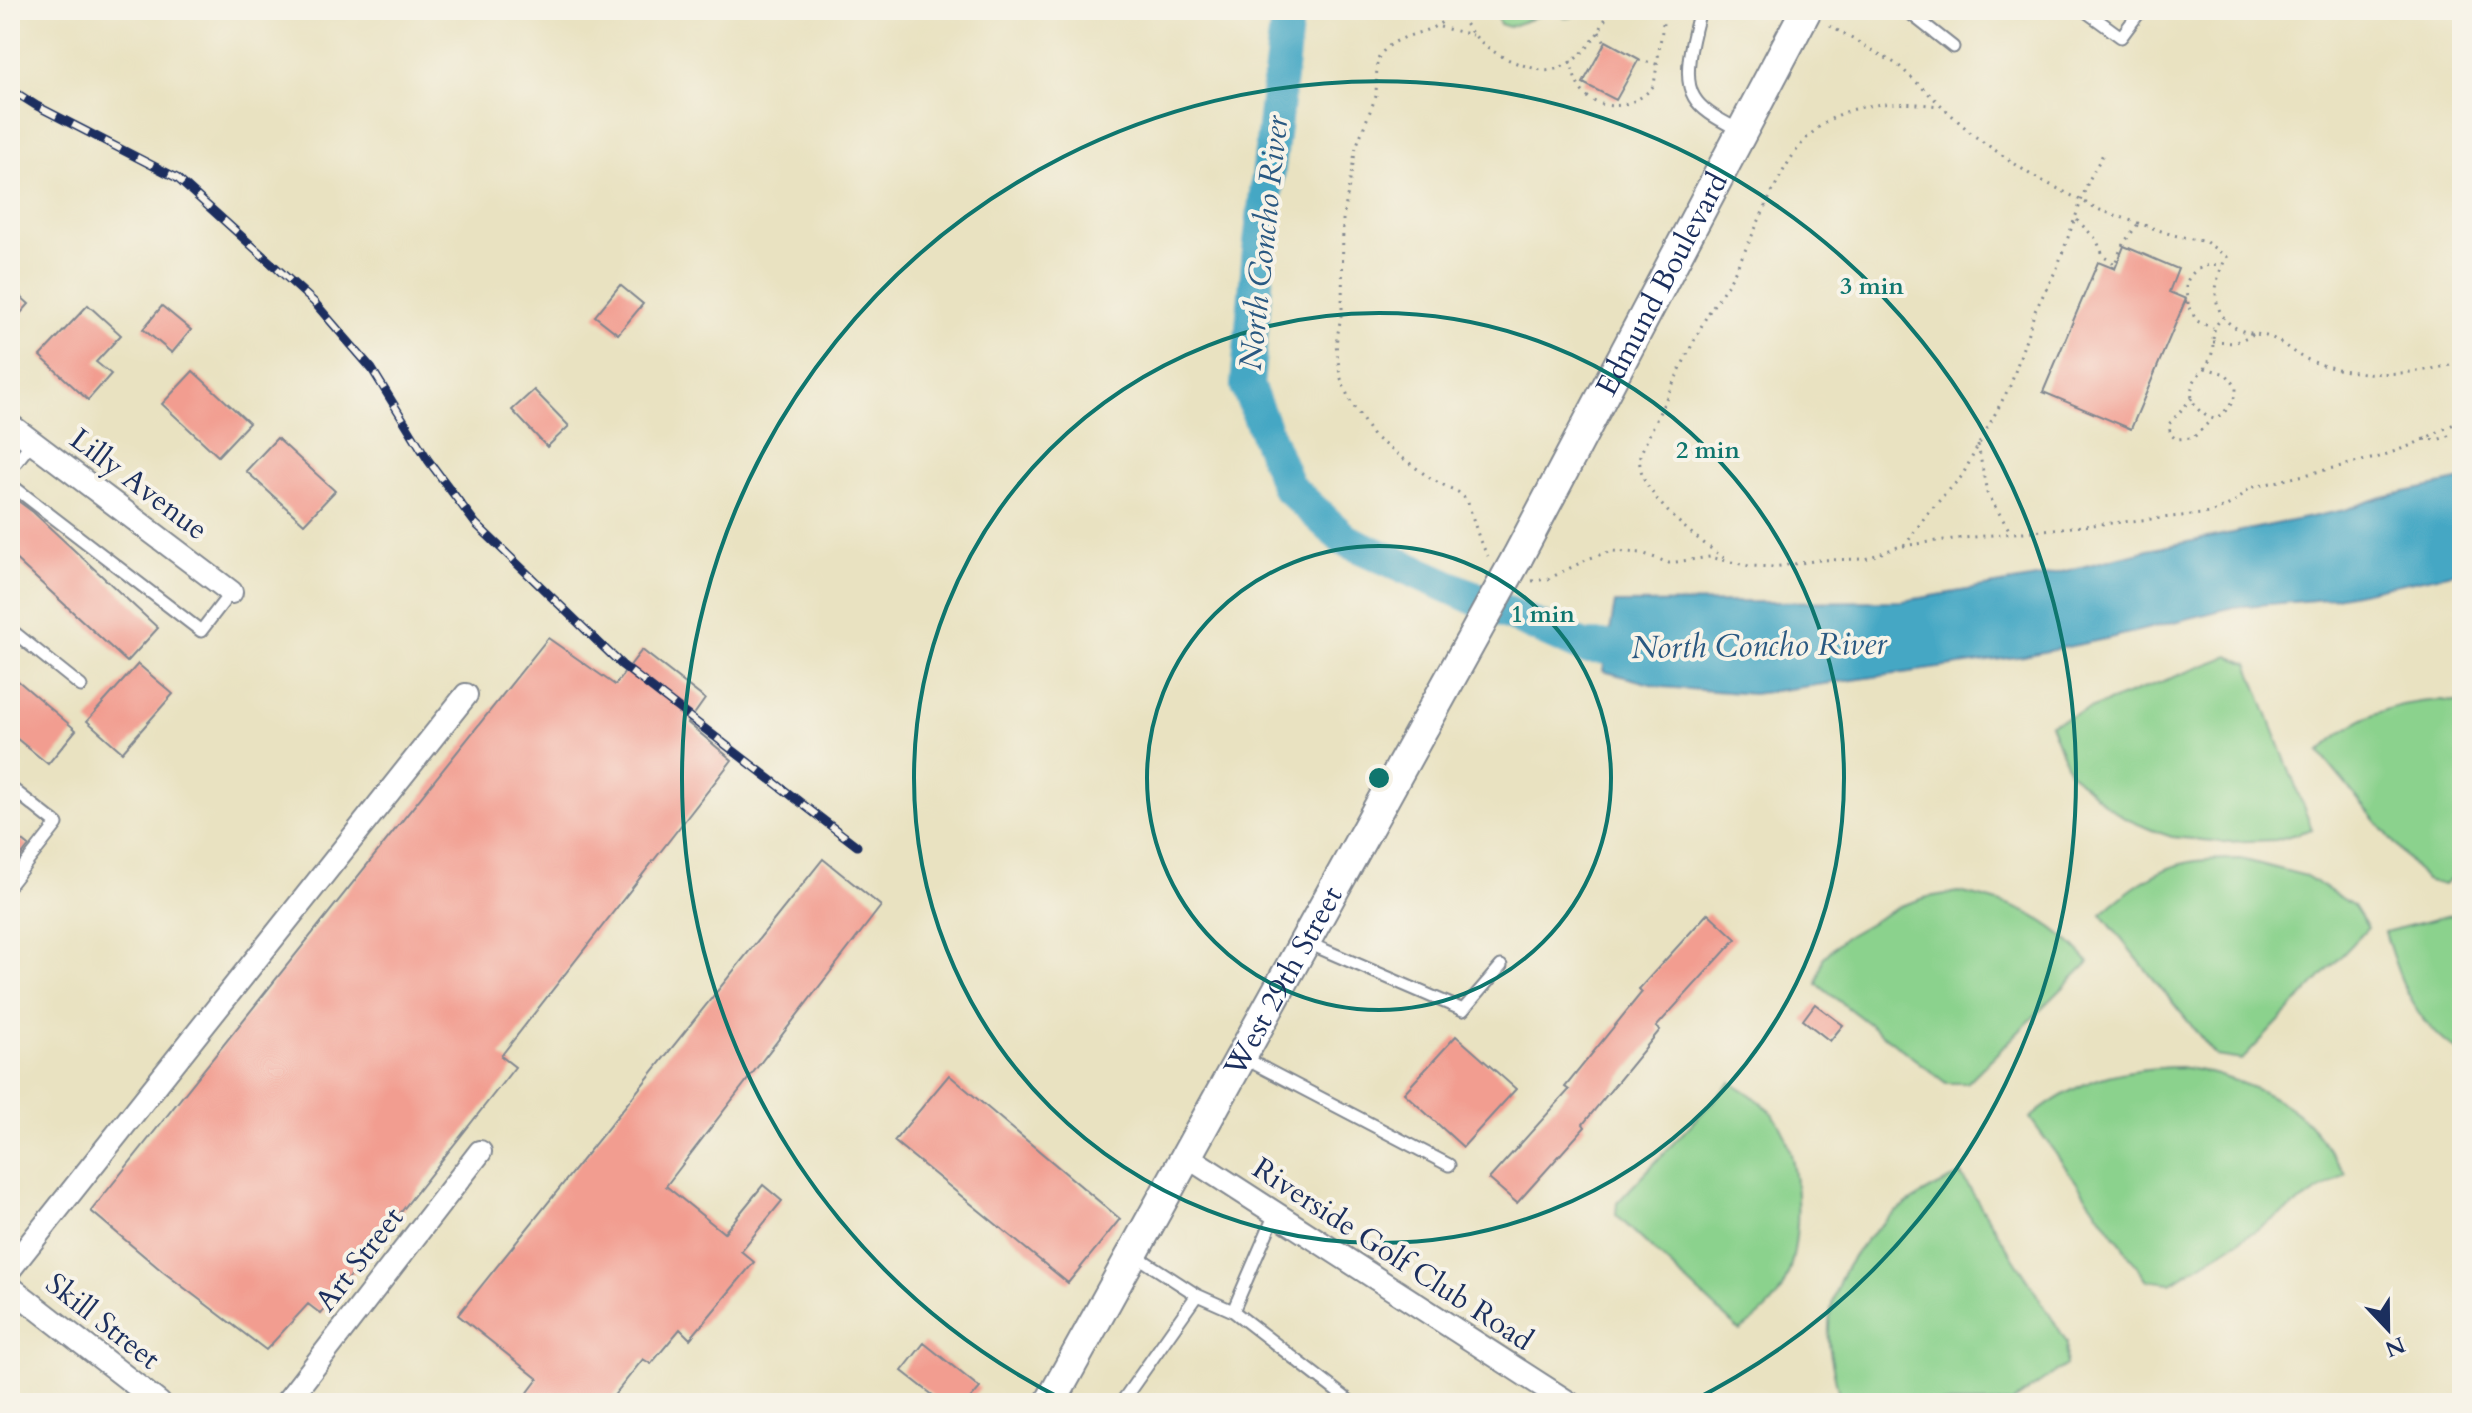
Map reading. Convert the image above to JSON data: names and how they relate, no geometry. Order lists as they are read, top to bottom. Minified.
{"streets":{"main road":["Edmund Boulevard","West 29th Street"],"street":["Lilly Avenue","Riverside Golf Club Road","Art Street","Skill Street"]},"crossings":[["Edmund Boulevard","West 29th Street"],["West 29th Street","Riverside Golf Club Road"]],"water":["North Concho River"],"north":"bottom","rings":["3 min","2 min","1 min"]}
